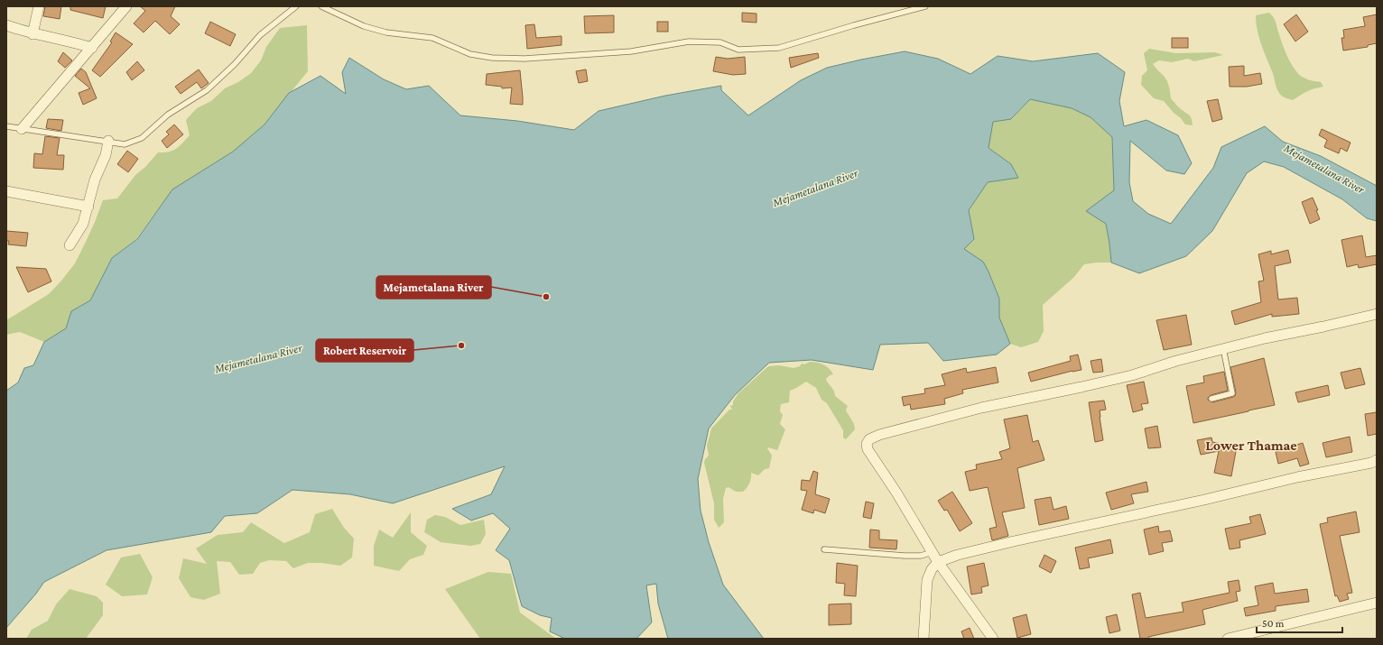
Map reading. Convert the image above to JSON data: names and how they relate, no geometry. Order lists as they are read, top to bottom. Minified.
{"districts":["Lower Thamae"],"water":["Mejametalana River"],"places":["Mejametalana River","Robert Reservoir"],"scale_bar":"50 m"}
